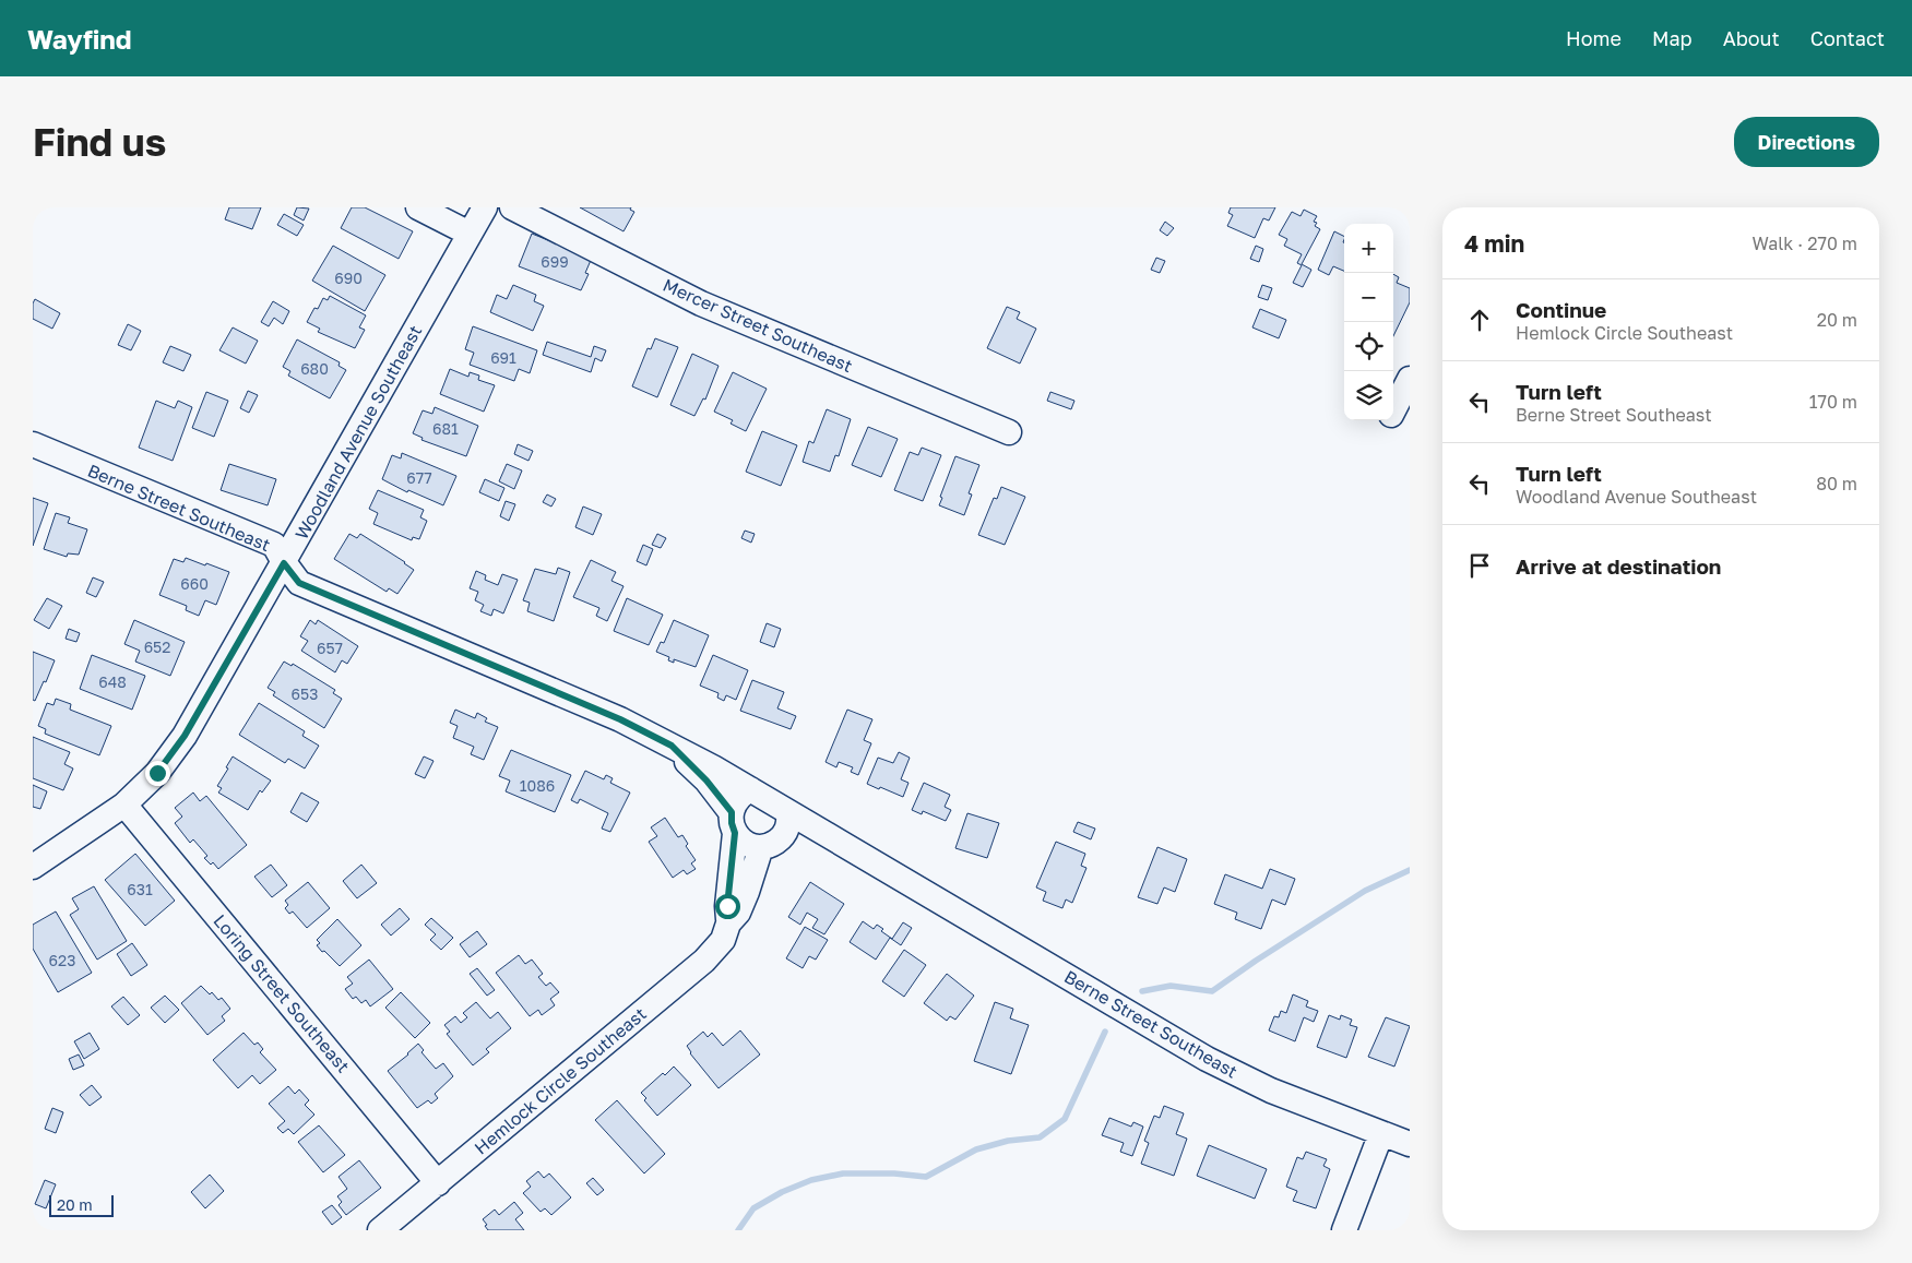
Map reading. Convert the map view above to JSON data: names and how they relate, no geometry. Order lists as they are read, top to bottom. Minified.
{"streets":{"street":["Mercer Street Southeast","Woodland Avenue Southeast","Berne Street Southeast","Loring Street Southeast","Hemlock Circle Southeast"]},"crossings":[["Woodland Avenue Southeast","Berne Street Southeast"],["Woodland Avenue Southeast","Loring Street Southeast"],["Berne Street Southeast","Hemlock Circle Southeast"],["Loring Street Southeast","Hemlock Circle Southeast"]],"house_numbers":["699","690","691","680","681","677","660","652","657","648","653","1086","631","623"],"scale_bar":"20 m","page":{"header":"Wayfind","nav":["Home","Map","About","Contact"],"buttons":"Directions","title":"Find us","heading":["4 min","Walk · 270 m"],"map_buttons":["+","−"],"list":[["Continue","Hemlock Circle Southeast","20 m"],["Turn left","Berne Street Southeast","170 m"],["Turn left","Woodland Avenue Southeast","80 m"],"Arrive at destination"],"scale":"20 m"}}
